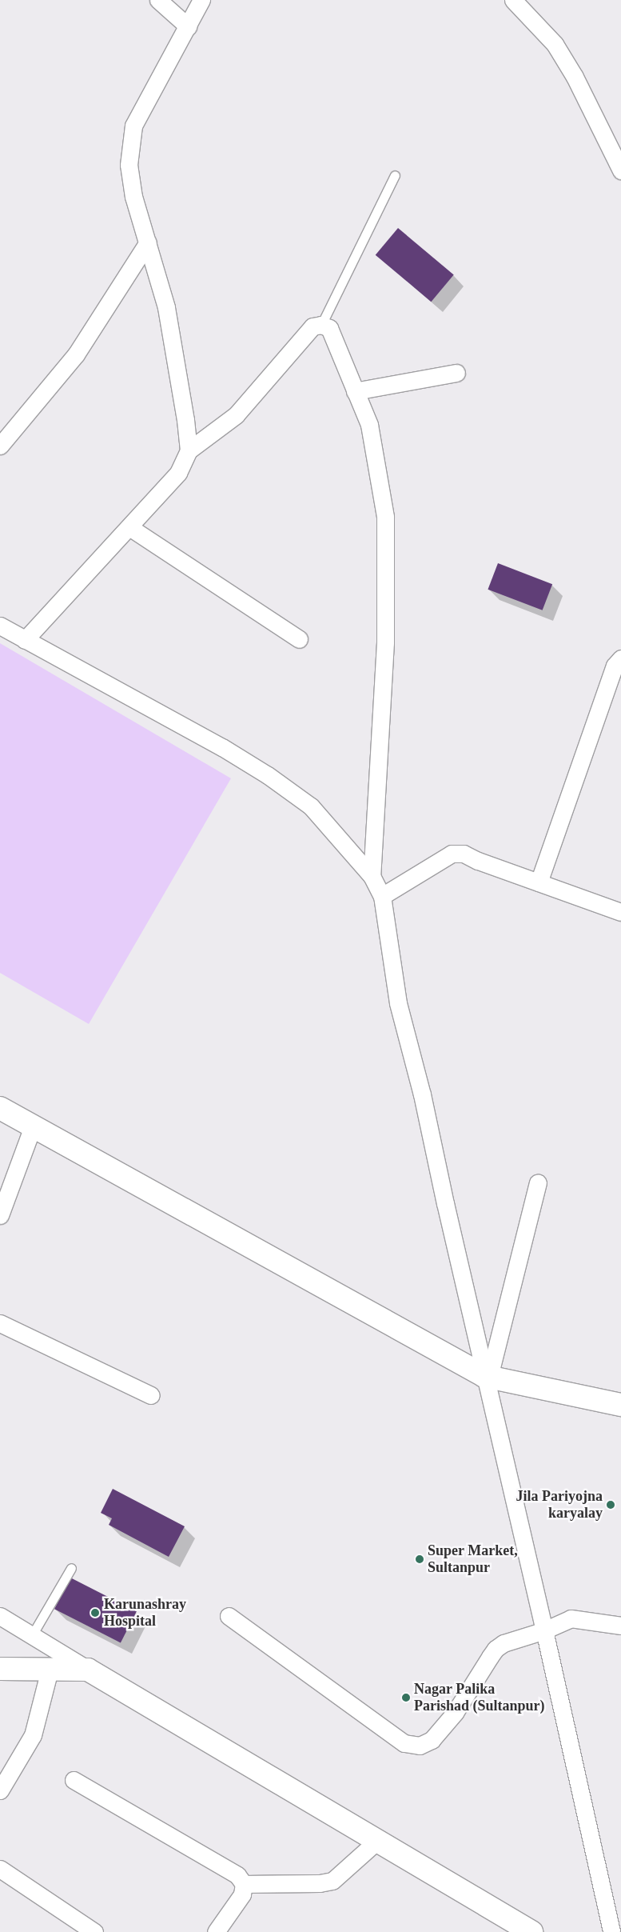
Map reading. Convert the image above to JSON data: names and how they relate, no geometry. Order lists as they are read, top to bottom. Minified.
{"places":["Jila Pariyojna karyalay","Super Market, Sultanpur","Karunashray Hospital","Nagar Palika Parishad (Sultanpur)"]}
